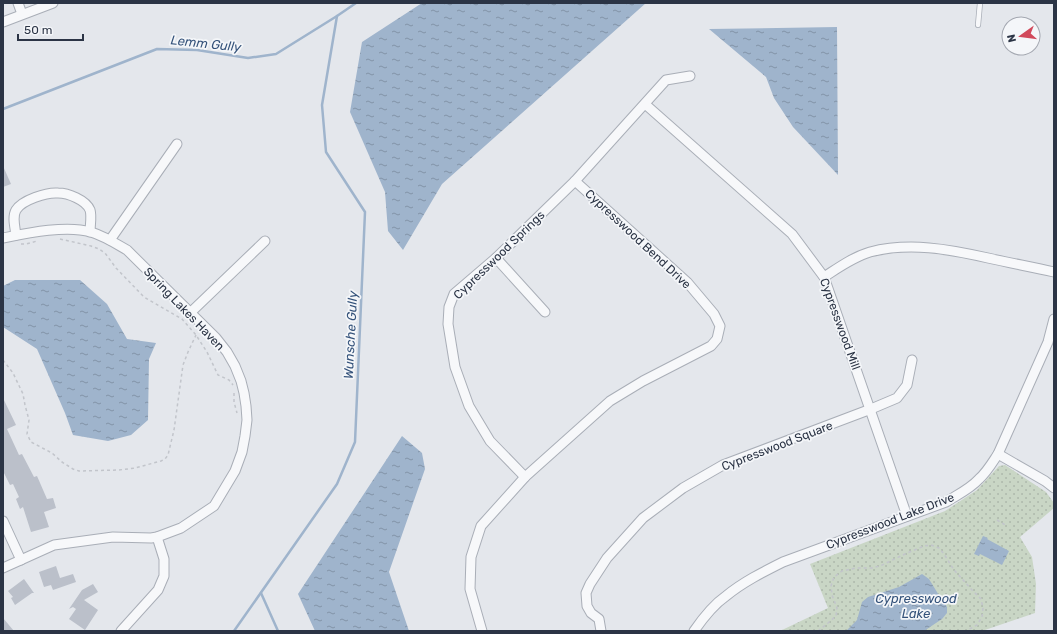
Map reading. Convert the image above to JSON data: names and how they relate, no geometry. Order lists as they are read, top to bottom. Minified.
{"streets":{"street":["Cypresswood Bend Drive","Cypresswood Springs","Spring Lakes Haven","Cypresswood Mill","Cypresswood Square","Cypresswood Lake Drive"]},"crossings":[["Cypresswood Bend Drive","Cypresswood Springs"],["Cypresswood Springs","Cypresswood Mill"],["Cypresswood Mill","Cypresswood Square"],["Cypresswood Mill","Cypresswood Lake Drive"]],"water":["Lemm Gully","Wunsche Gully","Cypresswood Lake"],"scale_bar":"50 m","north":"left"}
